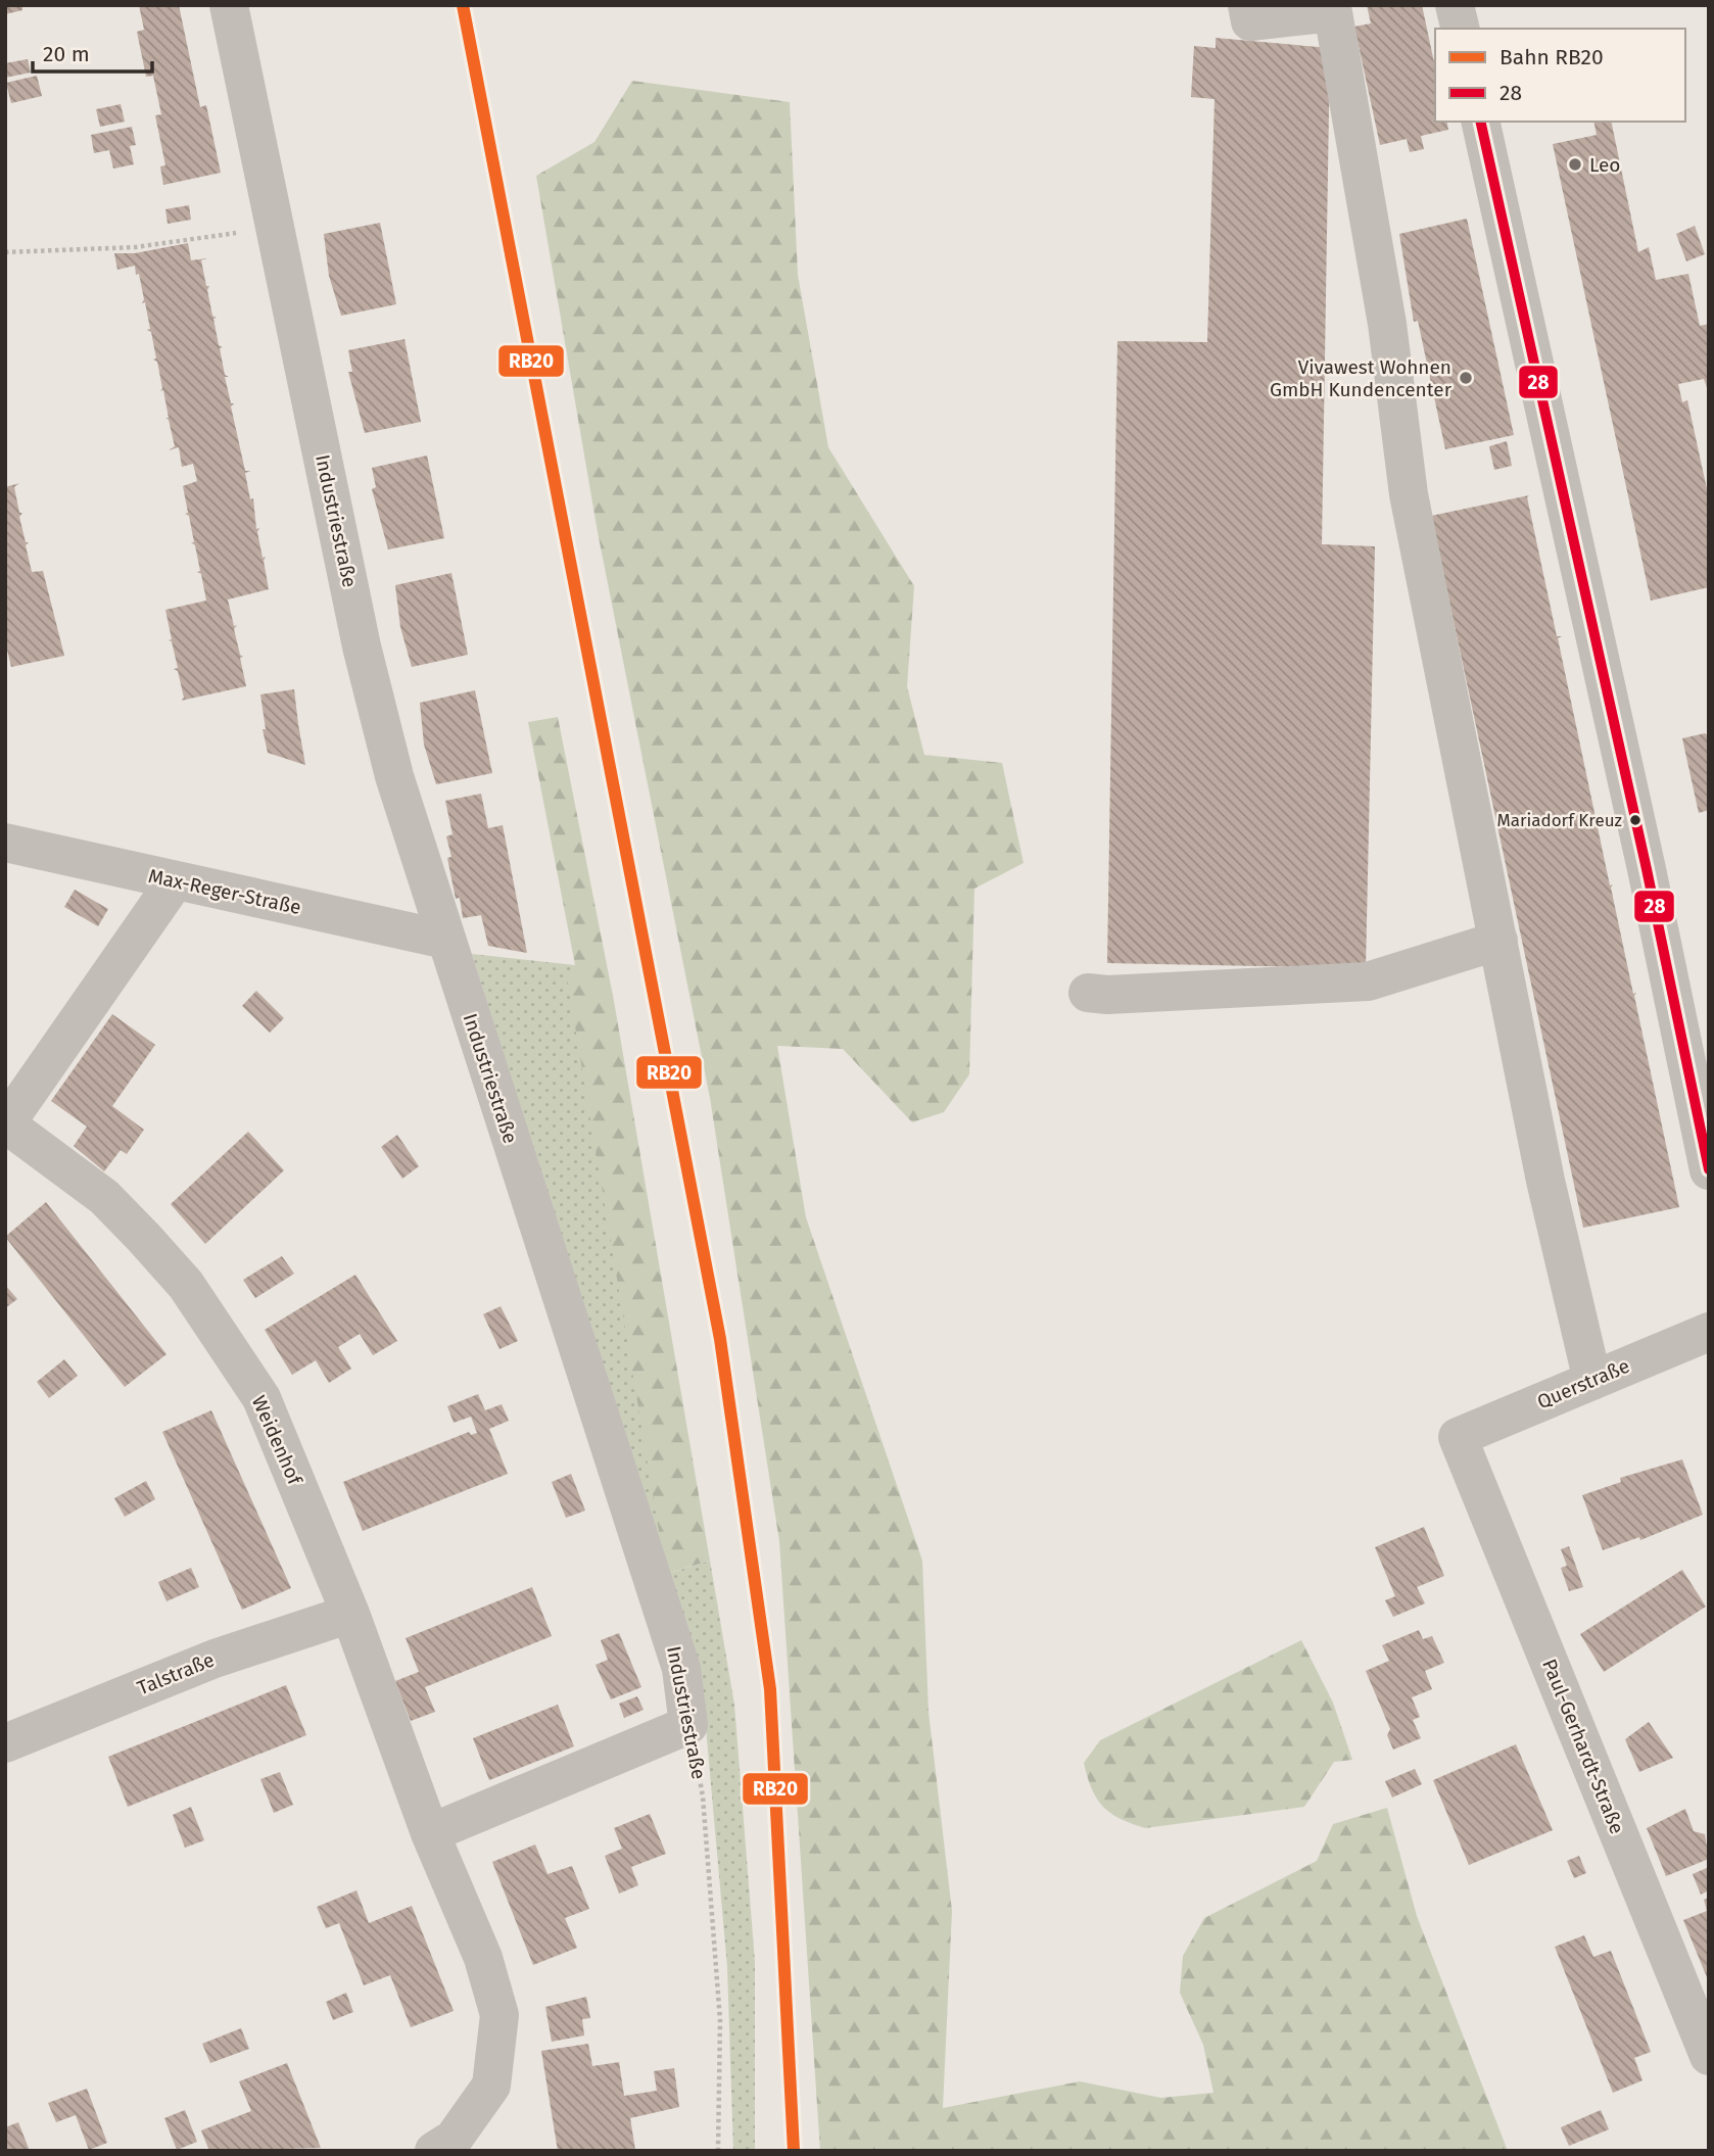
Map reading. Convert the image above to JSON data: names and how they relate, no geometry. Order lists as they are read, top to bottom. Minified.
{"streets":{"street":["Industriestraße","Max-Reger-Straße","Querstraße","Weidenhof","Talstraße","Paul-Gerhardt-Straße"]},"crossings":[["Industriestraße","Max-Reger-Straße"],["Max-Reger-Straße","Weidenhof"],["Querstraße","Paul-Gerhardt-Straße"],["Weidenhof","Talstraße"]],"places":["Leo","Vivawest Wohnen GmbH Kundencenter","Mariadorf Kreuz"],"lines":["rail line RB20","transit line 28"],"legend":["Bahn RB20","28"],"scale_bar":"20 m"}
